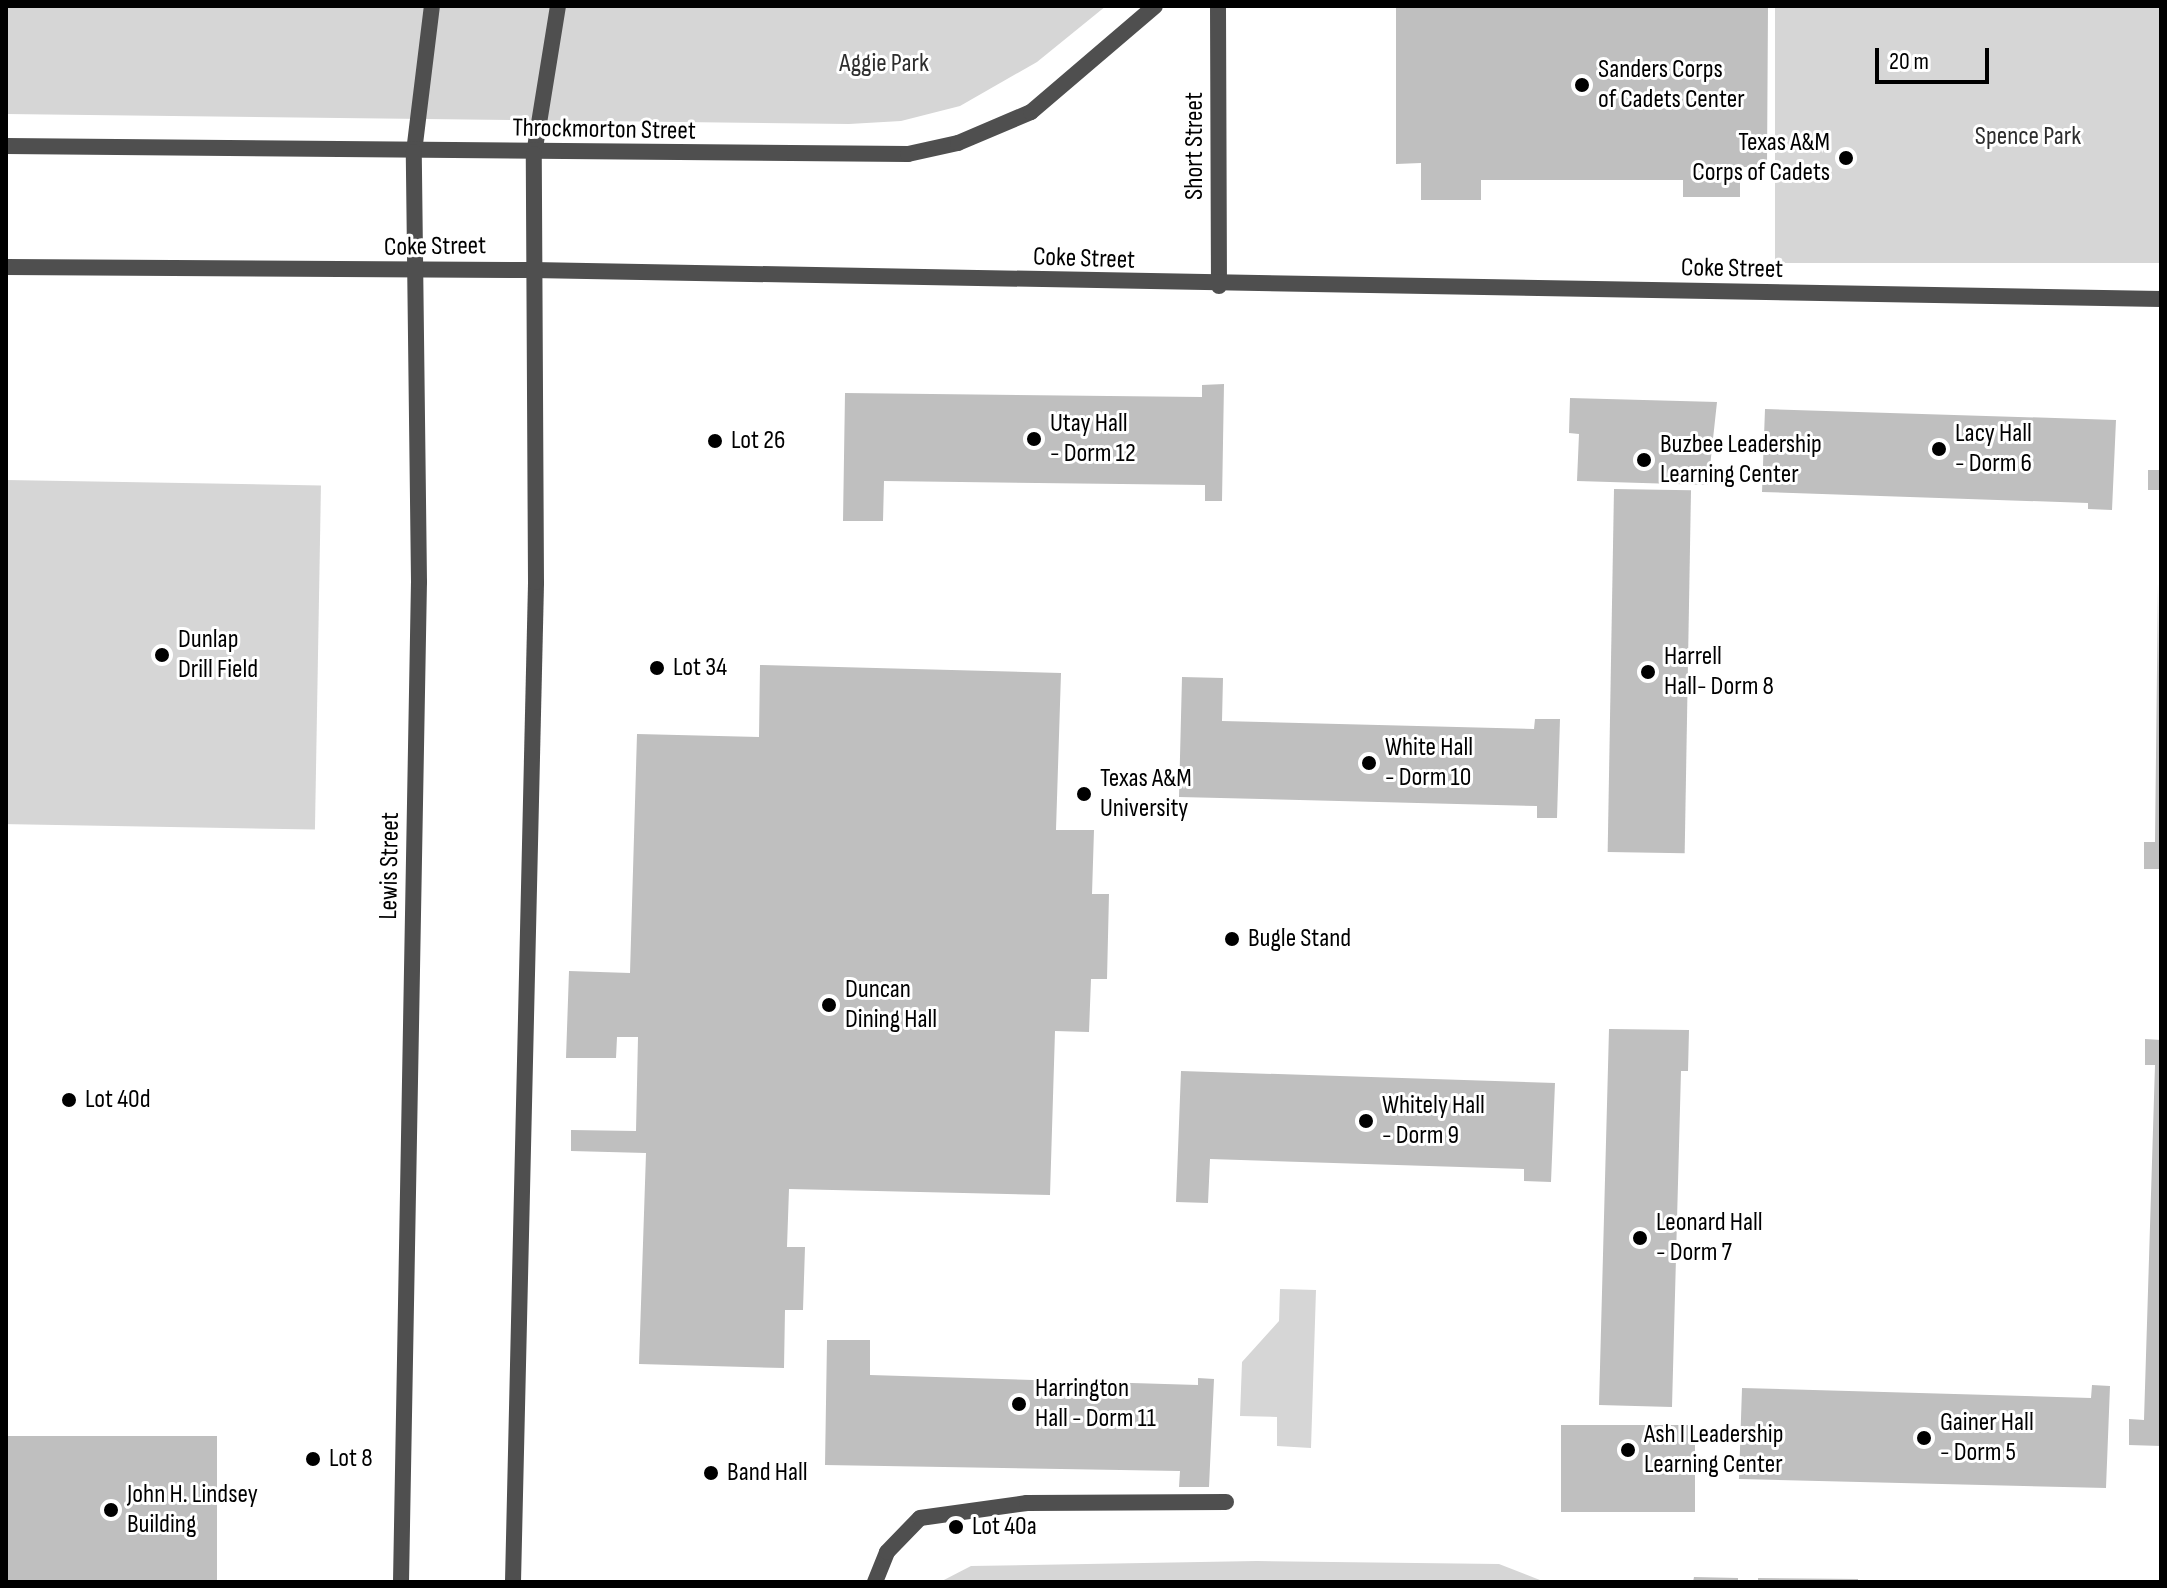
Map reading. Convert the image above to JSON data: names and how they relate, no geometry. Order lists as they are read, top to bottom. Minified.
{"streets":{"street":["Throckmorton Street","Short Street","Coke Street","Lewis Street"]},"crossings":[["Throckmorton Street","Lewis Street"],["Short Street","Coke Street"],["Coke Street","Lewis Street"]],"parks":["Aggie Park","Spence Park"],"places":["Sanders Corps of Cadets Center","Texas A&M Corps of Cadets","Utay Hall - Dorm 12","Lot 26","Lacy Hall - Dorm 6","Buzbee Leadership Learning Center","Dunlap Drill Field","Lot 34","Harrell Hall- Dorm 8","White Hall - Dorm 10","Texas A&M University","Bugle Stand","Duncan Dining Hall","Lot 40d","Whitely Hall - Dorm 9","Leonard Hall - Dorm 7","Harrington Hall - Dorm 11","Gainer Hall - Dorm 5","Ash I Leadership Learning Center","Lot 8","Band Hall","John H. Lindsey Building","Lot 40a"],"scale_bar":"20 m"}
